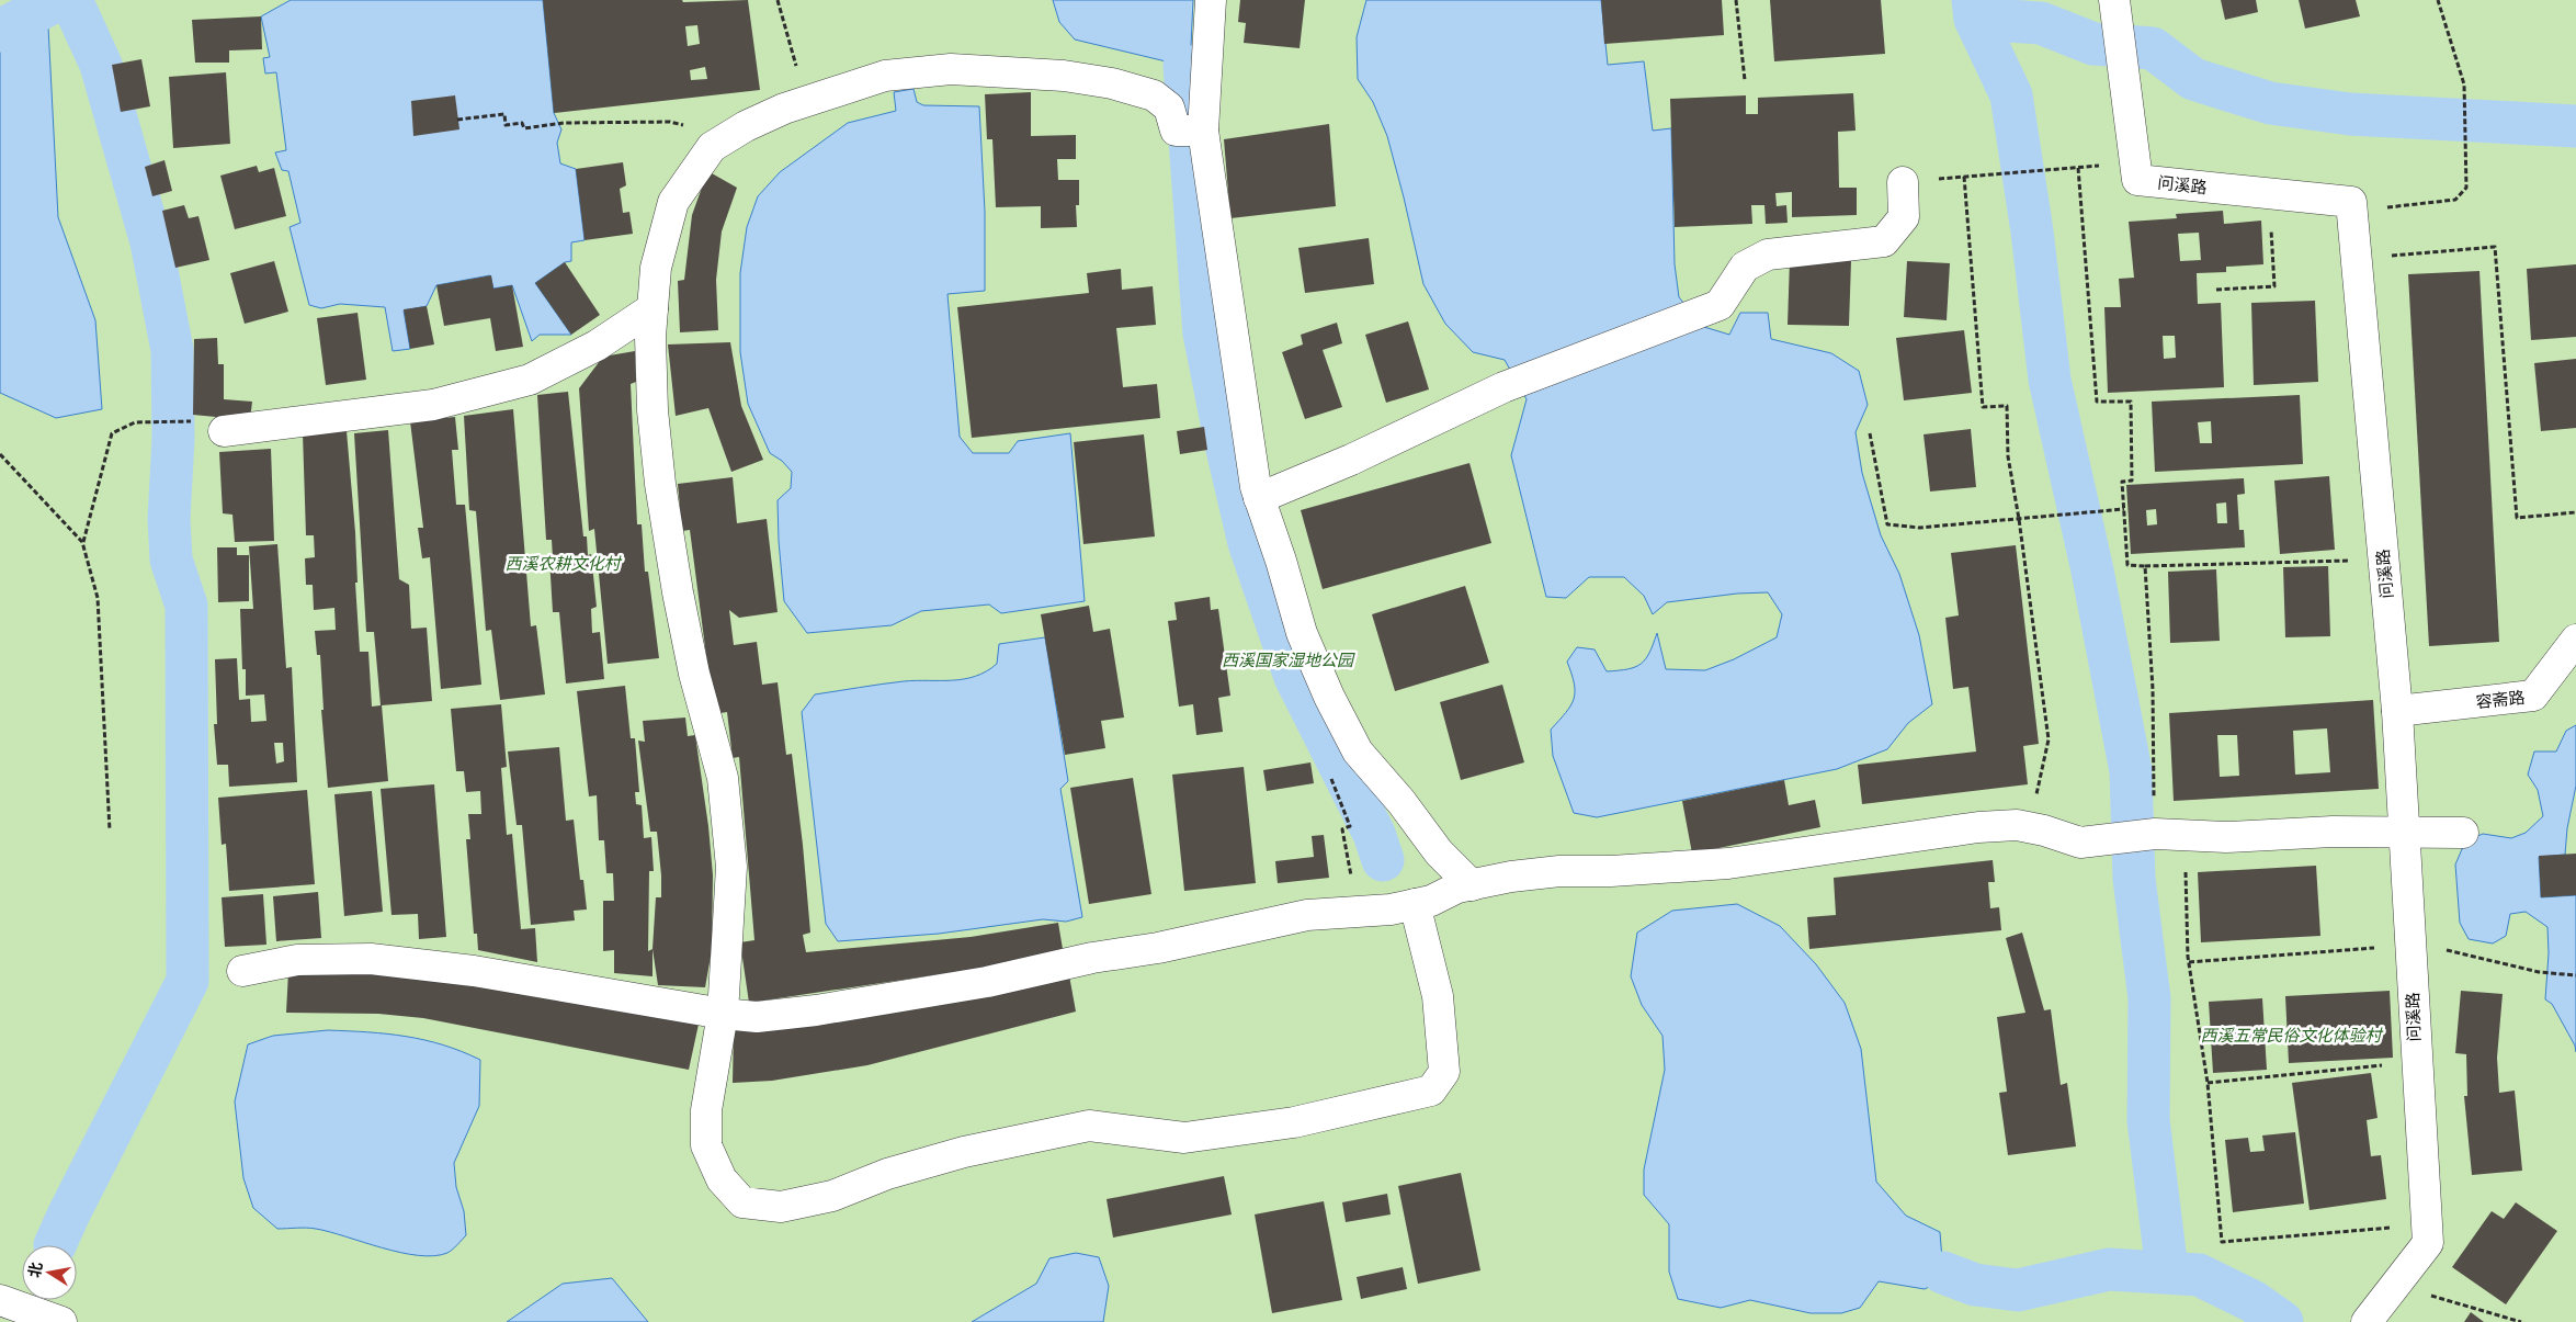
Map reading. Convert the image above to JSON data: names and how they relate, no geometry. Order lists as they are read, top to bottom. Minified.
{"streets":{"street":["问溪路","容斋路"]},"crossings":[["问溪路","容斋路"]],"parks":["西溪农耕文化村","西溪国家湿地公园","西溪五常民俗文化体验村"],"north":"left"}
